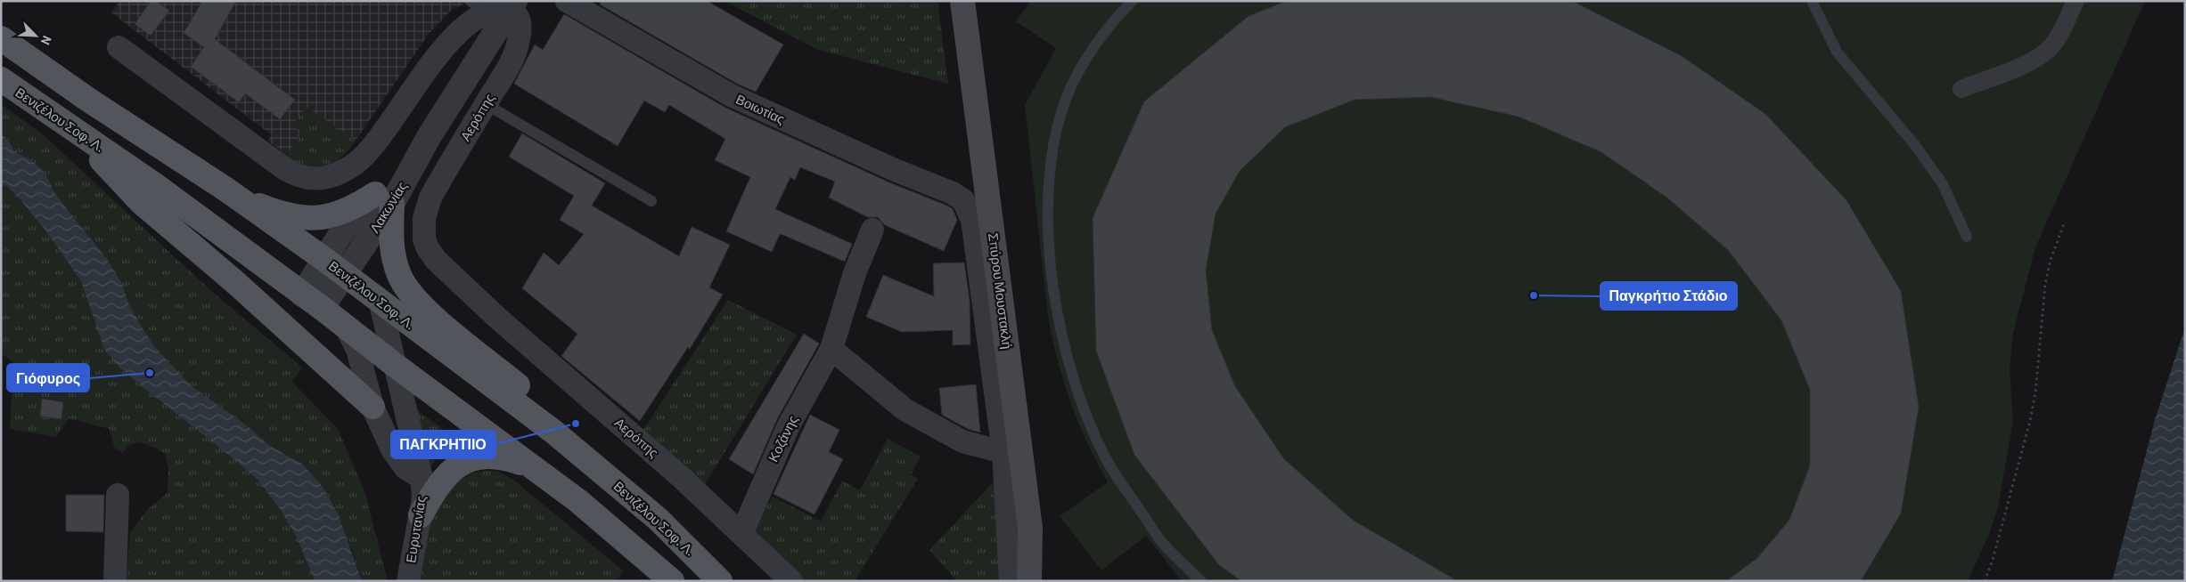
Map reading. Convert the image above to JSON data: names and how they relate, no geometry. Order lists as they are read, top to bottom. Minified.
{"streets":{"main road":["Βενιζέλου Σοφ. Λ.","Σπύρου Μουστακλή"],"street":["Βοιωτίας","Αερόπης","Λακωνίας","Κοζάνης","Ευρυτανίας"]},"crossings":[["Βοιωτίας","Σπύρου Μουστακλή"],["Αερόπης","Λακωνίας"],["Αερόπης","Κοζάνης"],["Βενιζέλου Σοφ. Λ.","Λακωνίας"],["Βενιζέλου Σοφ. Λ.","Ευρυτανίας"]],"places":["Παγκρήτιο Στάδιο","Γιόφυρος","ΠΑΓΚΡΗΤΙΙΟ"],"north":"bottom right"}
